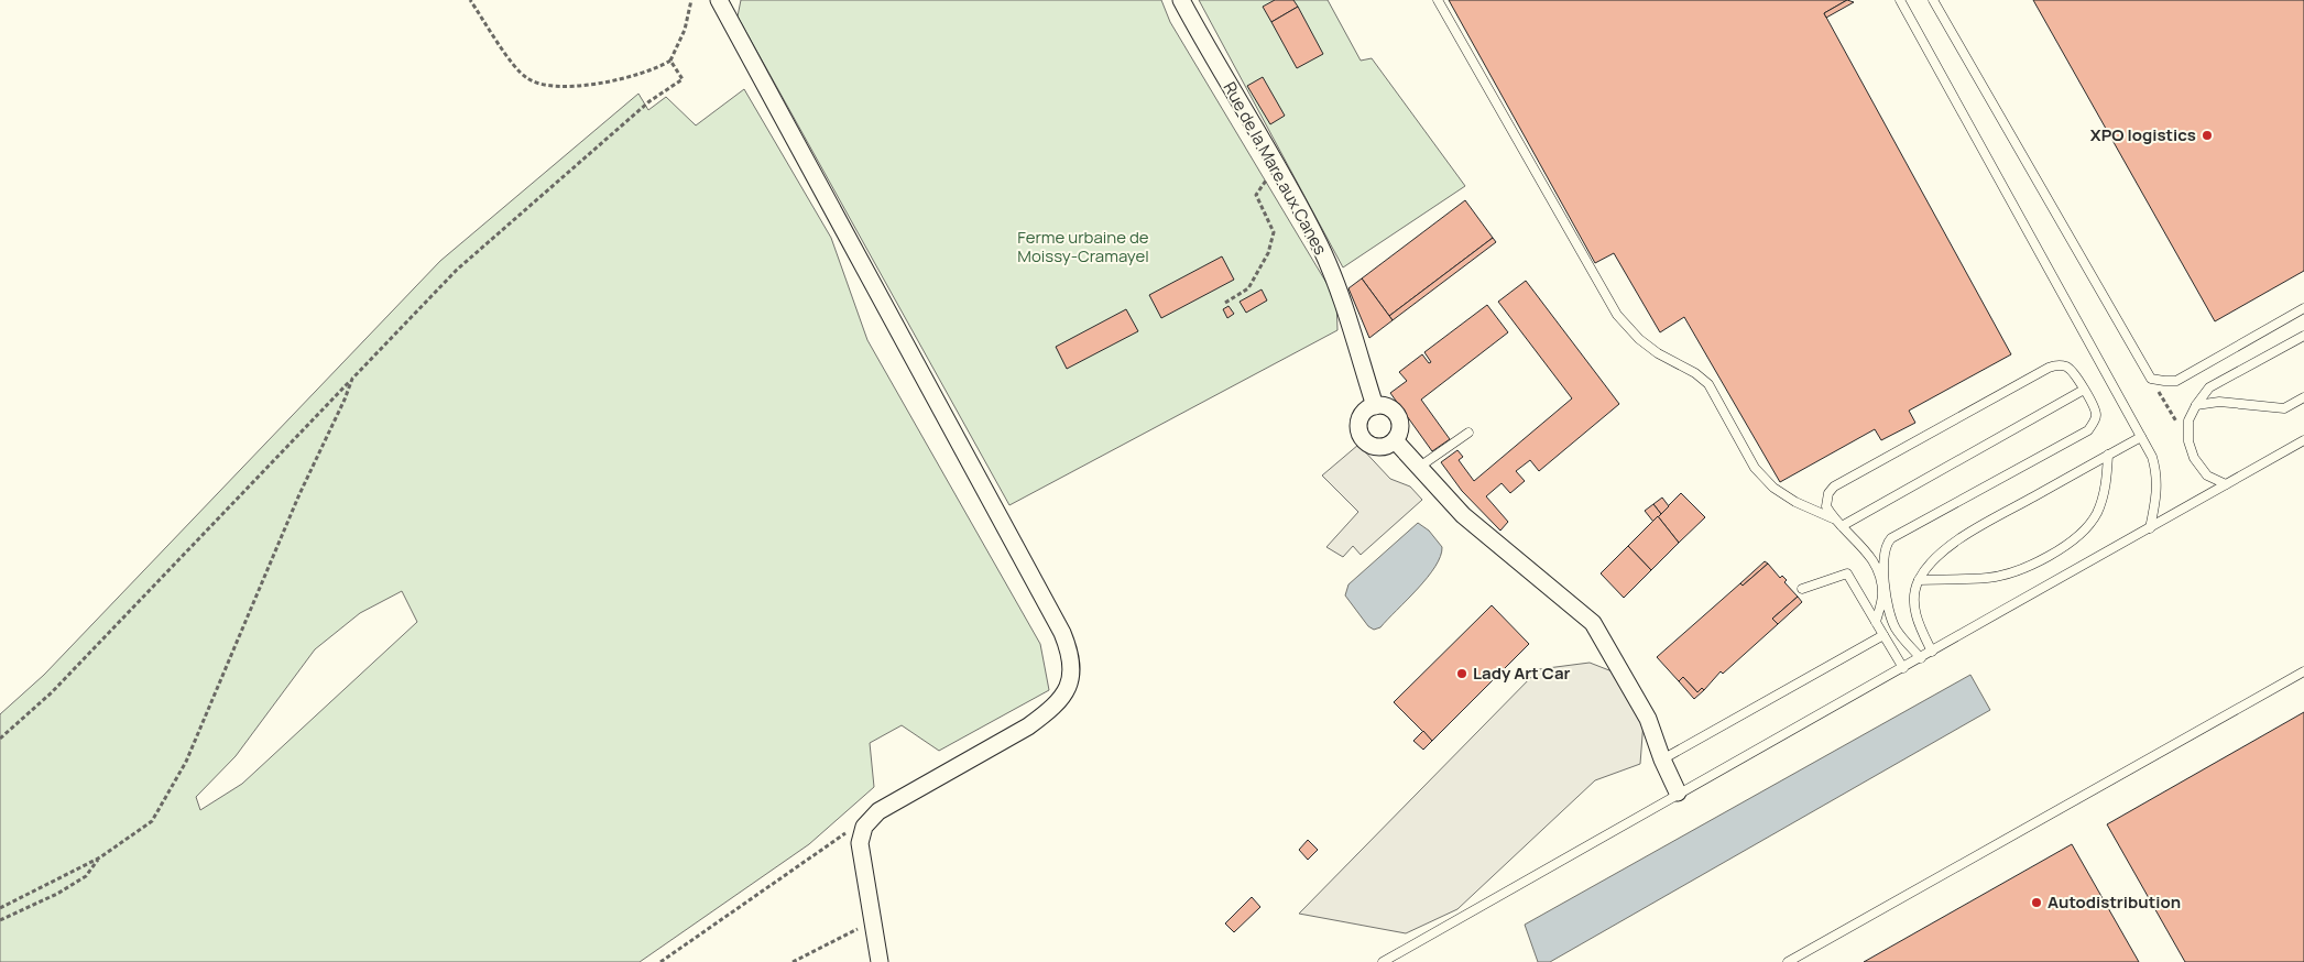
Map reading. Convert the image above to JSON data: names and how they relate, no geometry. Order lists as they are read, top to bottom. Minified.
{"streets":{"street":["Rue de la Mare aux Canes"]},"parks":["Ferme urbaine de Moissy-Cramayel"],"places":["XPO logistics","Lady Art Car","Autodistribution"]}
